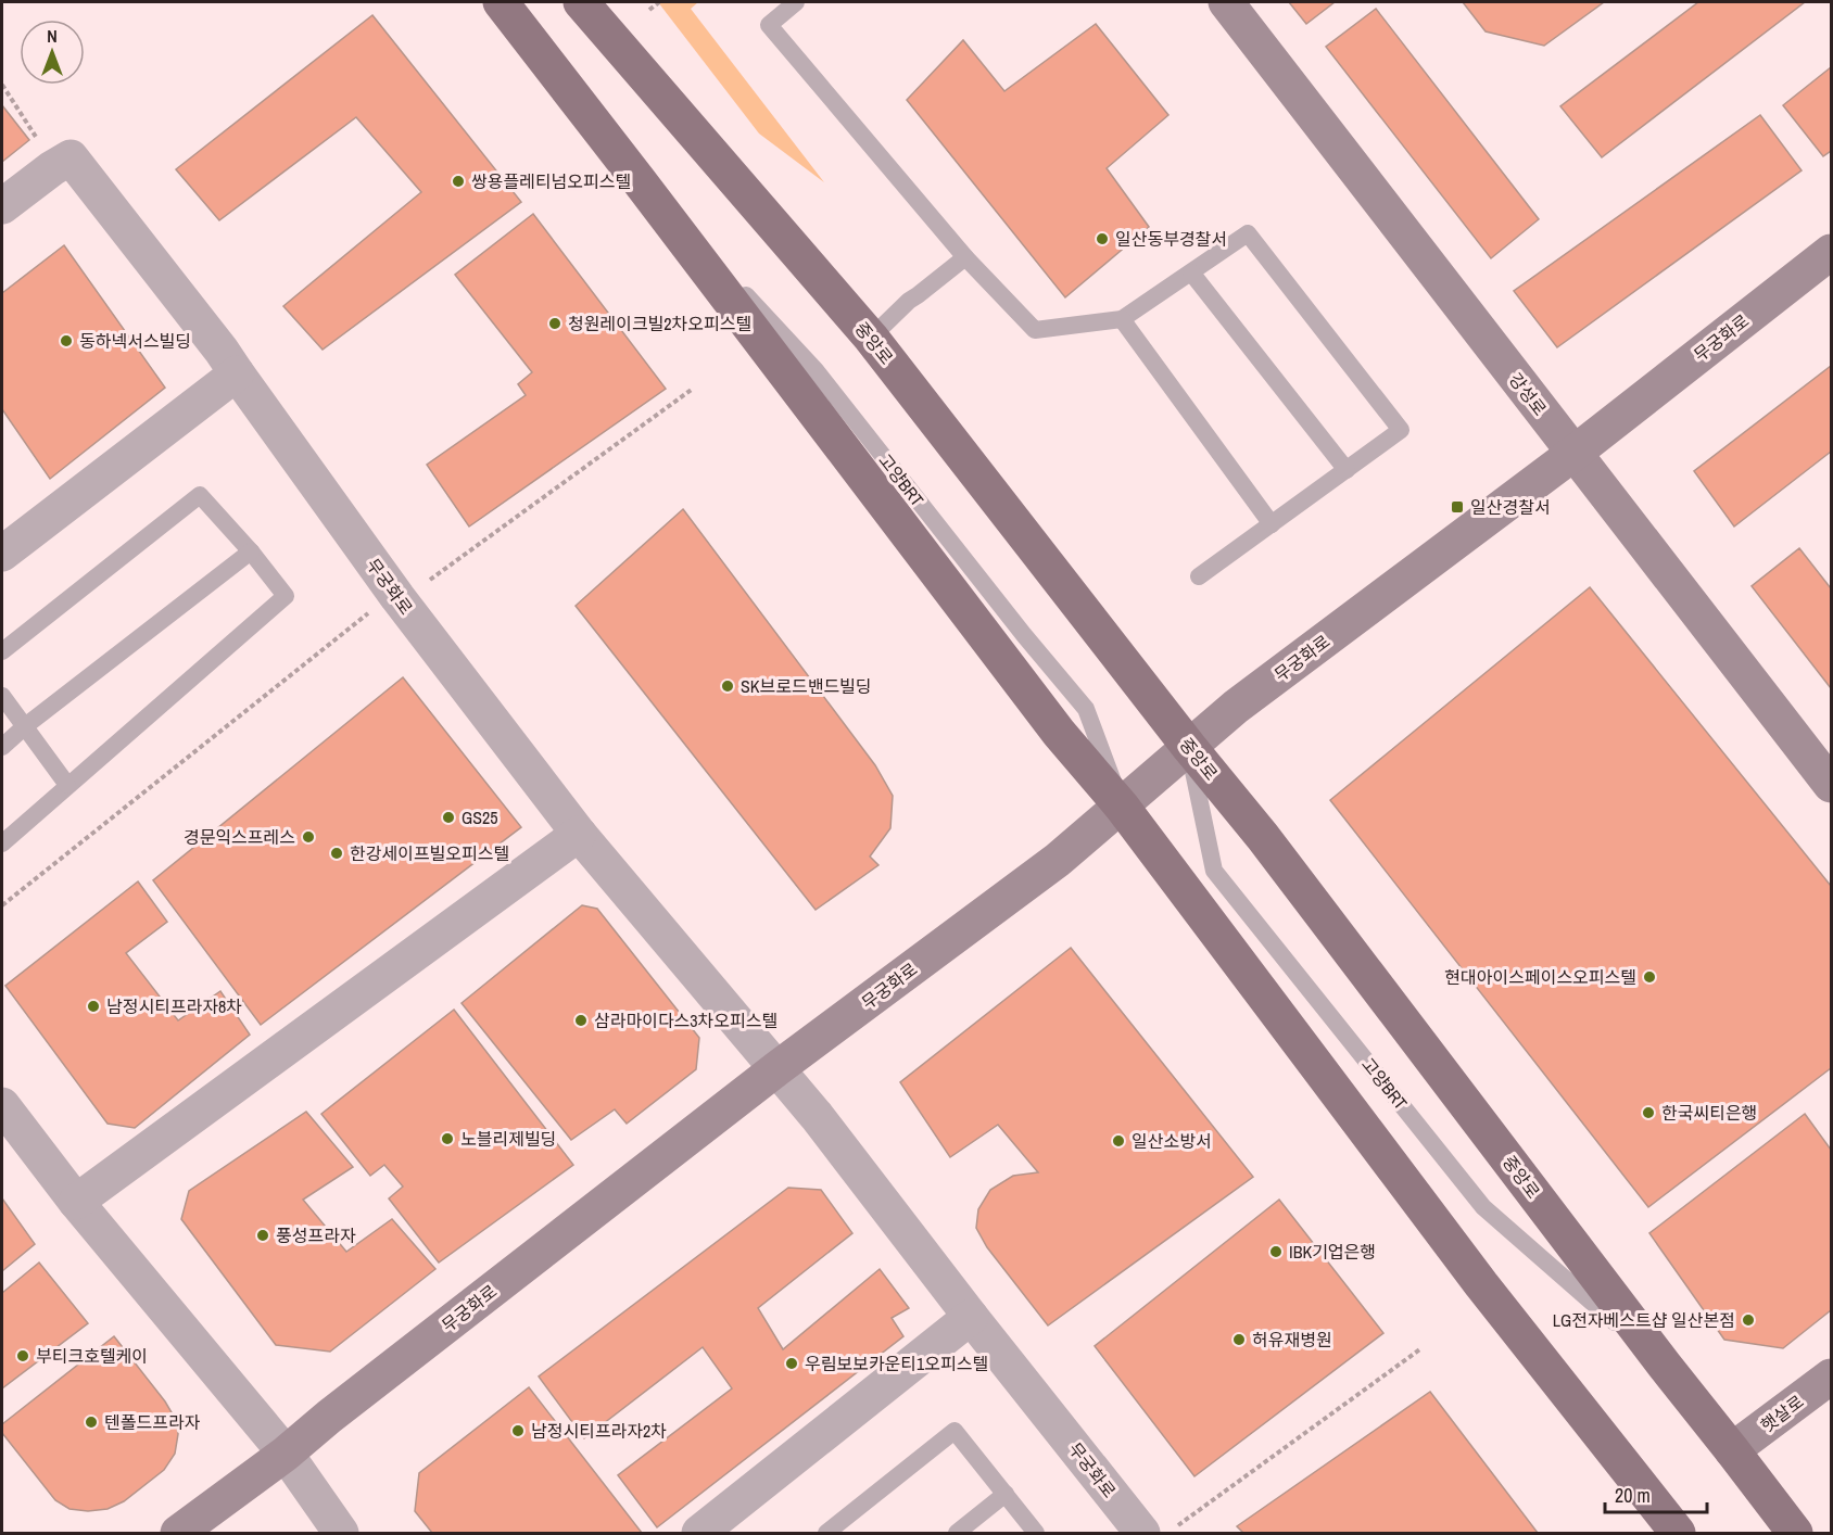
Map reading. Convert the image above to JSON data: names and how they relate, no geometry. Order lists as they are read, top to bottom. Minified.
{"streets":{"main road":["무궁화로","중앙로","강성로","햇살로"],"lane":["고양BRT"]},"crossings":[["무궁화로","중앙로"],["무궁화로","강성로"],["무궁화로","고양BRT"],["중앙로","고양BRT"],["중앙로","햇살로"]],"places":{"other":["쌍용플레티넘오피스텔","일산동부경찰서","청원레이크빌2차오피스텔","동하넥서스빌딩","SK브로드밴드빌딩","GS25","경문익스프레스","한강세이프빌오피스텔","현대아이스페이스오피스텔","남정시티프라자8차","삼라마이다스3차오피스텔","한국씨티은행","노블리제빌딩","일산소방서","풍성프라자","IBK기업은행","LG전자베스트샵 일산본점","허유재병원","부티크호텔케이","우림보보카운티1오피스텔","텐폴드프라자","남정시티프라자2차"],"transit":["일산경찰서"]},"scale_bar":"20 m","north":"top"}
